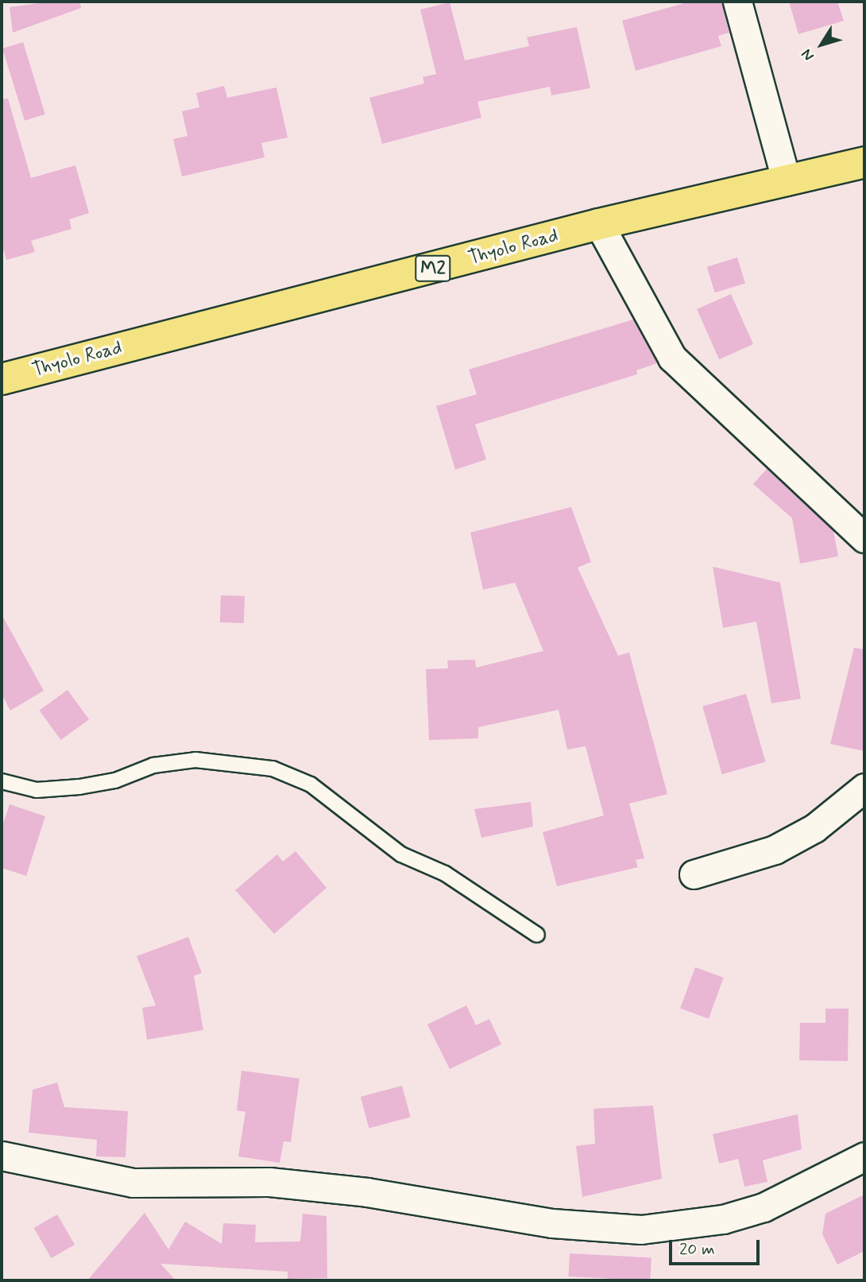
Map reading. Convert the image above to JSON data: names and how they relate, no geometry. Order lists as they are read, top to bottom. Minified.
{"streets":{"highway":["Thyolo Road","M2"]},"scale_bar":"20 m","north":"bottom left"}
